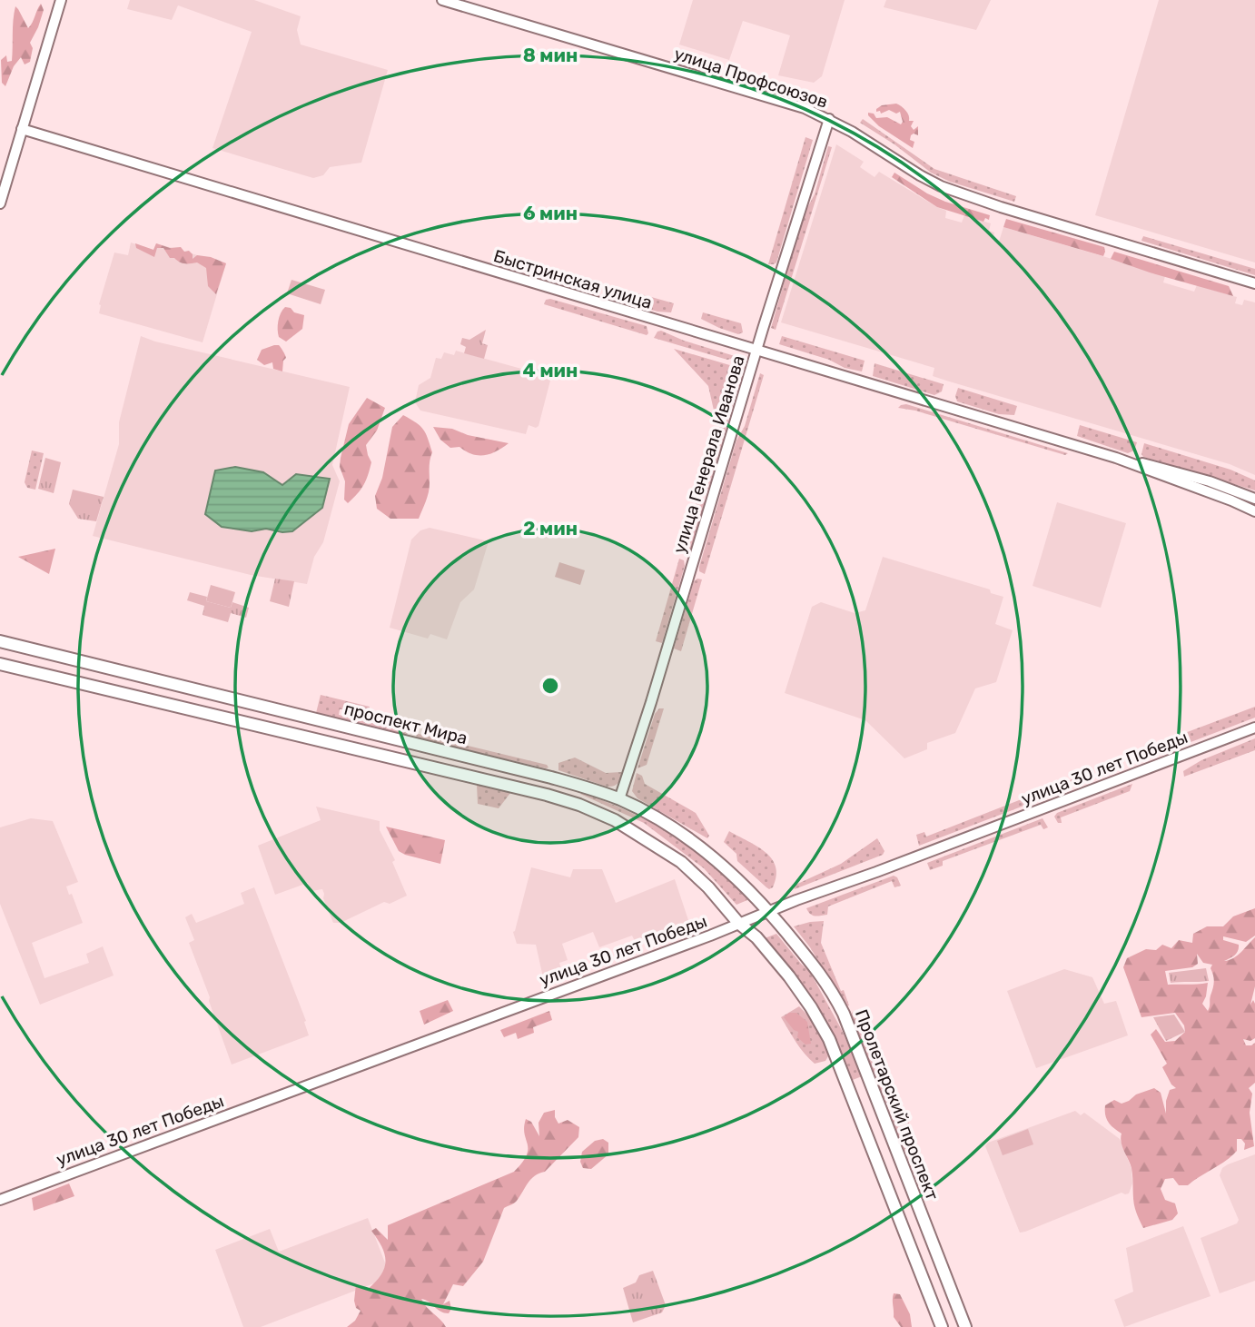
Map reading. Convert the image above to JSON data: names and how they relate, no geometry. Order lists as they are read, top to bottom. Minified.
{"streets":{"main road":["улица Профсоюзов","Быстринская улица","улица Генерала Иванова","проспект Мира","улица 30 лет Победы","Пролетарский проспект"]},"crossings":[["улица Профсоюзов","улица Генерала Иванова"],["Быстринская улица","улица Генерала Иванова"],["улица Генерала Иванова","проспект Мира"],["проспект Мира","улица 30 лет Победы"],["проспект Мира","Пролетарский проспект"],["улица 30 лет Победы","Пролетарский проспект"]],"rings":["8 мин","6 мин","4 мин","2 мин"]}
